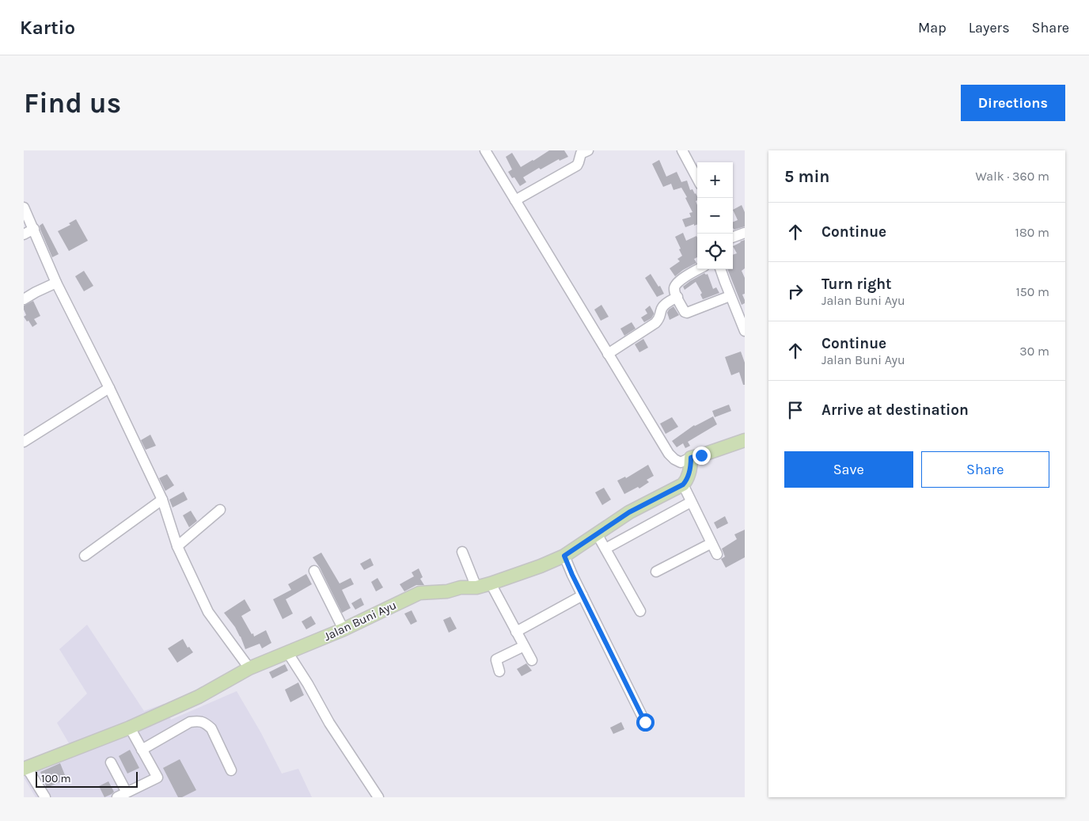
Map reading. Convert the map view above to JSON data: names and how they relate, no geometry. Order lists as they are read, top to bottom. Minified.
{"streets":{"main road":["Jalan Buni Ayu"]},"scale_bar":"100 m","page":{"header":"Kartio","nav":["Map","Layers","Share"],"buttons":["Directions",["Save","Share"]],"title":"Find us","heading":["5 min","Walk · 360 m"],"map_buttons":["+","−"],"list":[["Continue","180 m"],["Turn right","Jalan Buni Ayu","150 m"],["Continue","Jalan Buni Ayu","30 m"],"Arrive at destination"],"scale":"100 m"}}
